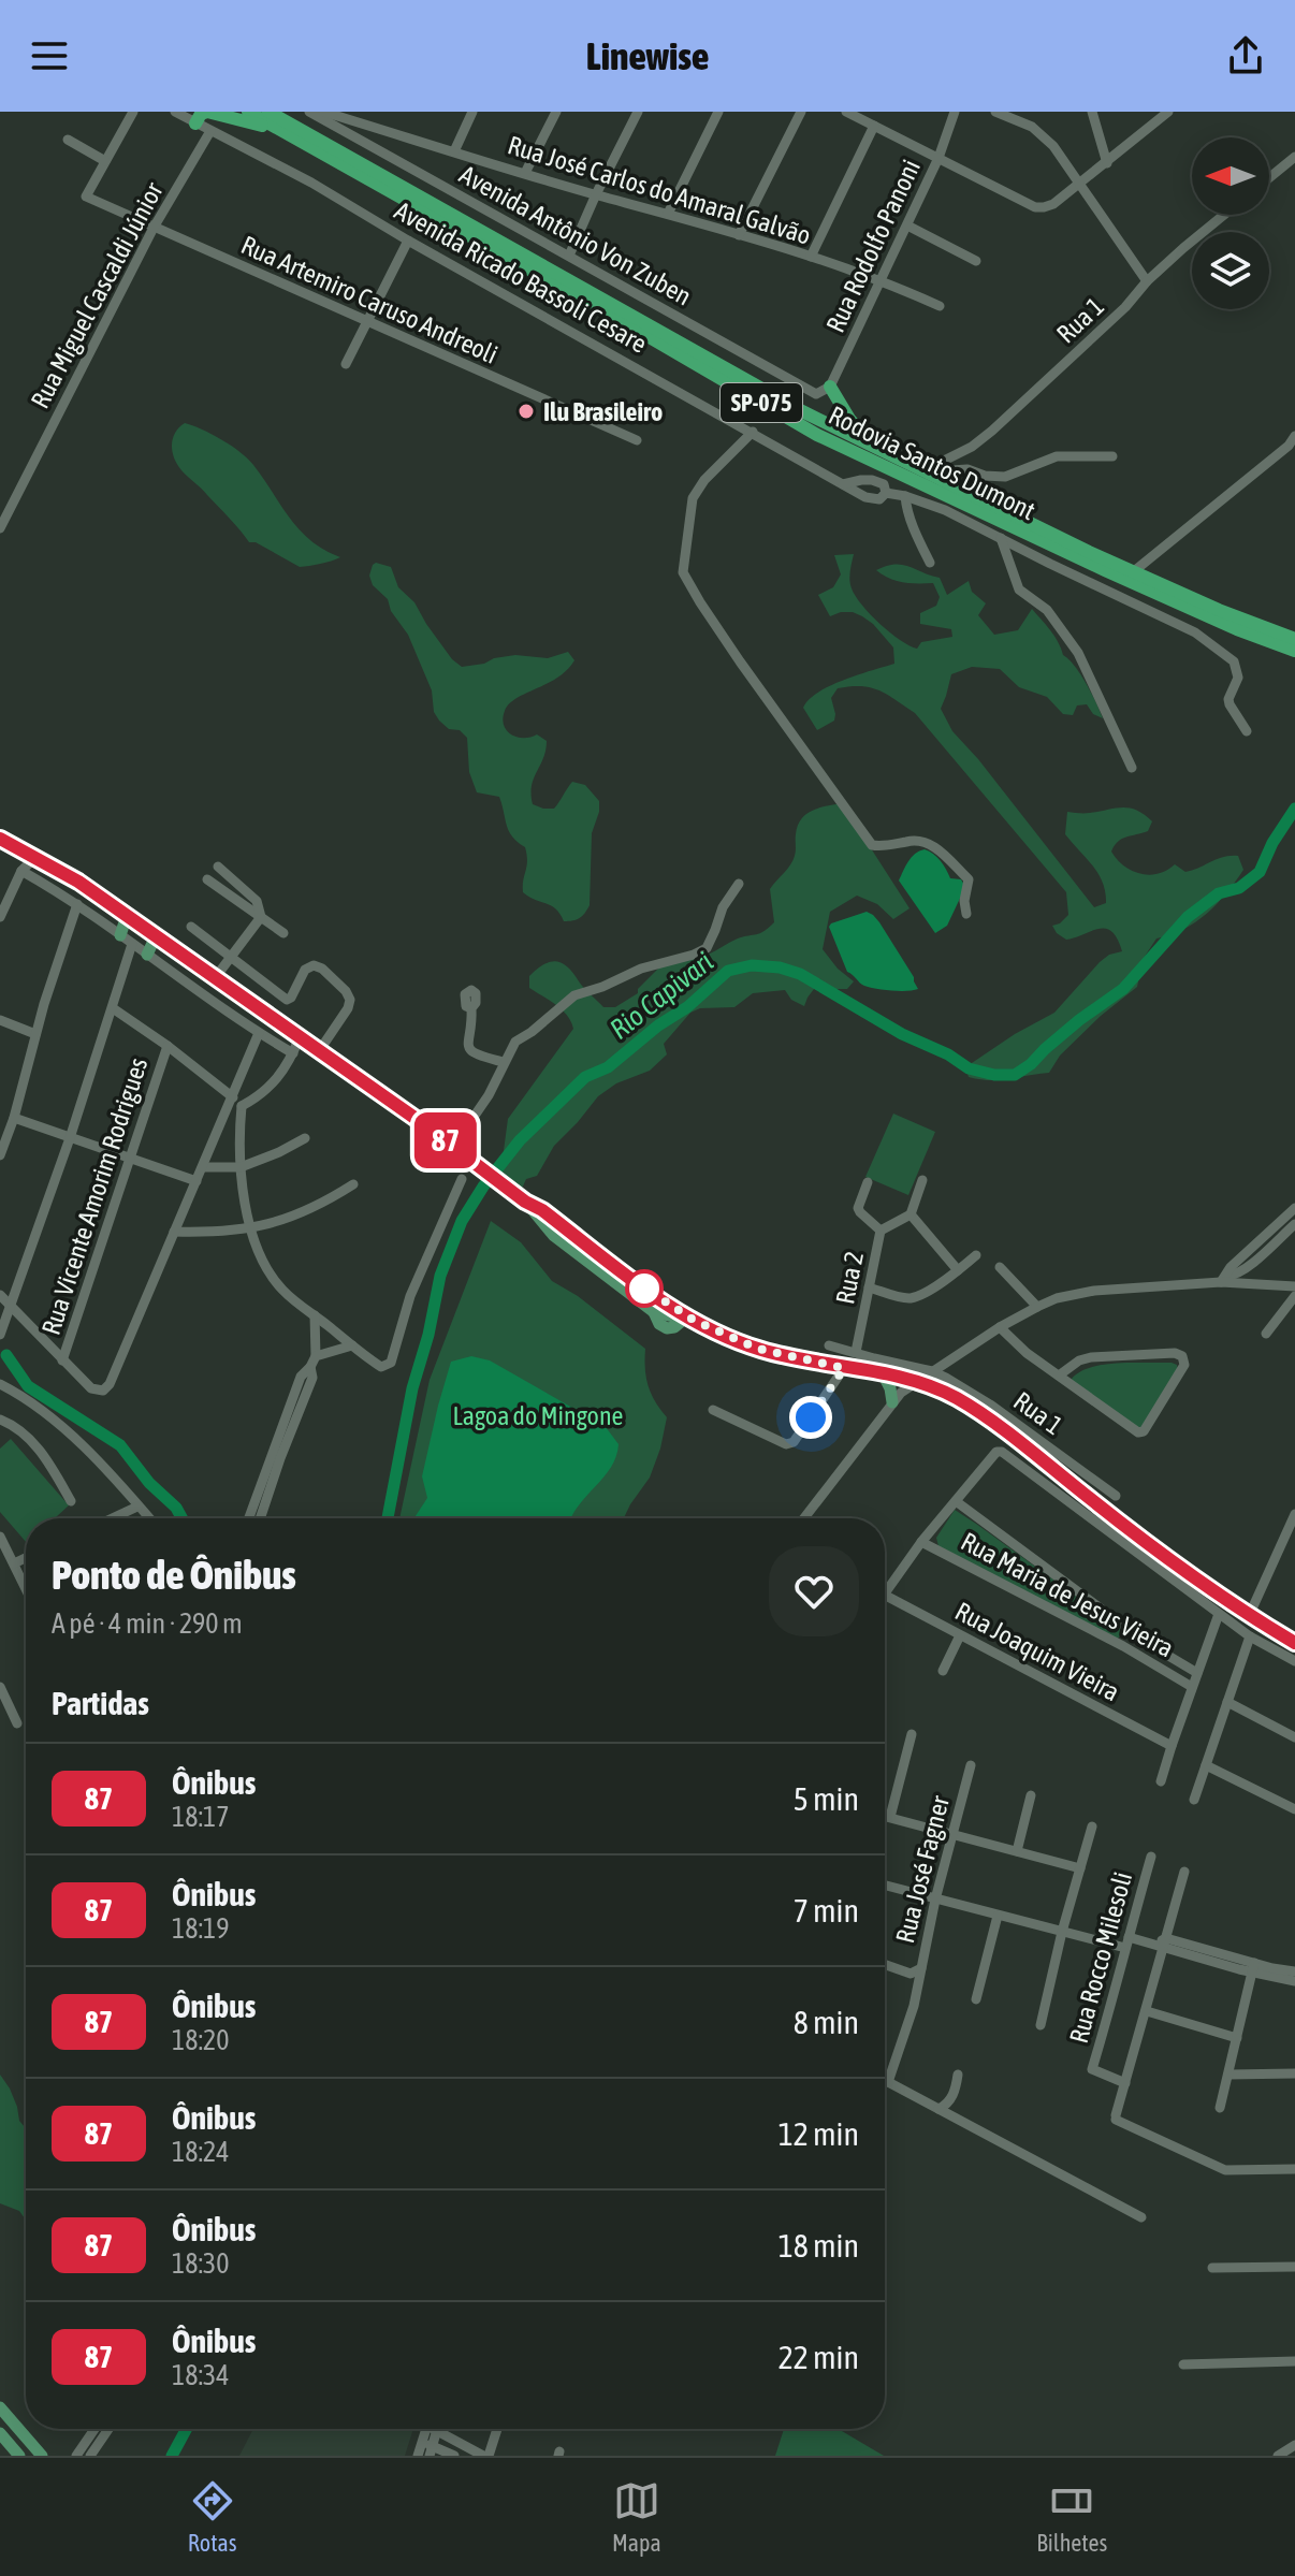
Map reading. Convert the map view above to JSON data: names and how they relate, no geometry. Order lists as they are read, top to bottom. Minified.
{"streets":{"highway":["SP-075","Rodovia Santos Dumont"],"street":["Rua José Carlos do Amaral Galvão","Avenida Antônio Von Zuben","Rua Rodolfo Panoni","Avenida Ricado Bassoli Cesare","Rua Miguel Cascaldi Júnior","Rua Artemiro Caruso Andreoli","Rua 1","Rua Vicente Amorim Rodrigues","Rua 2","Rua Maria de Jesus Vieira","Rua Joaquim Vieira","Rua José Fagner","Rua Rocco Milesoli"]},"crossings":[["Rua José Carlos do Amaral Galvão","Rua Rodolfo Panoni"],["Avenida Antônio Von Zuben","Rua Rodolfo Panoni"],["Avenida Ricado Bassoli Cesare","Rua Miguel Cascaldi Júnior"],["Rua Miguel Cascaldi Júnior","Rua Artemiro Caruso Andreoli"],["Rua 1","Rua 2"]],"water":["Rio Capivari"],"parks":["Lagoa do Mingone"],"places":["Ilu Brasileiro"],"lines":["bus line 87"],"north":"left","page":{"header":"Linewise","on_map":"87","heading":[["Ponto de Ônibus","A pé · 4 min · 290 m"],"Partidas"],"list":[{"mark":"87","name":"Ônibus","note":"18:17","value":"5 min"},{"mark":"87","name":"Ônibus","note":"18:19","value":"7 min"},{"mark":"87","name":"Ônibus","note":"18:20","value":"8 min"},{"mark":"87","name":"Ônibus","note":"18:24","value":"12 min"},{"mark":"87","name":"Ônibus","note":"18:30","value":"18 min"},{"mark":"87","name":"Ônibus","note":"18:34","value":"22 min"}],"tabs":["Rotas","Mapa","Bilhetes"]}}
